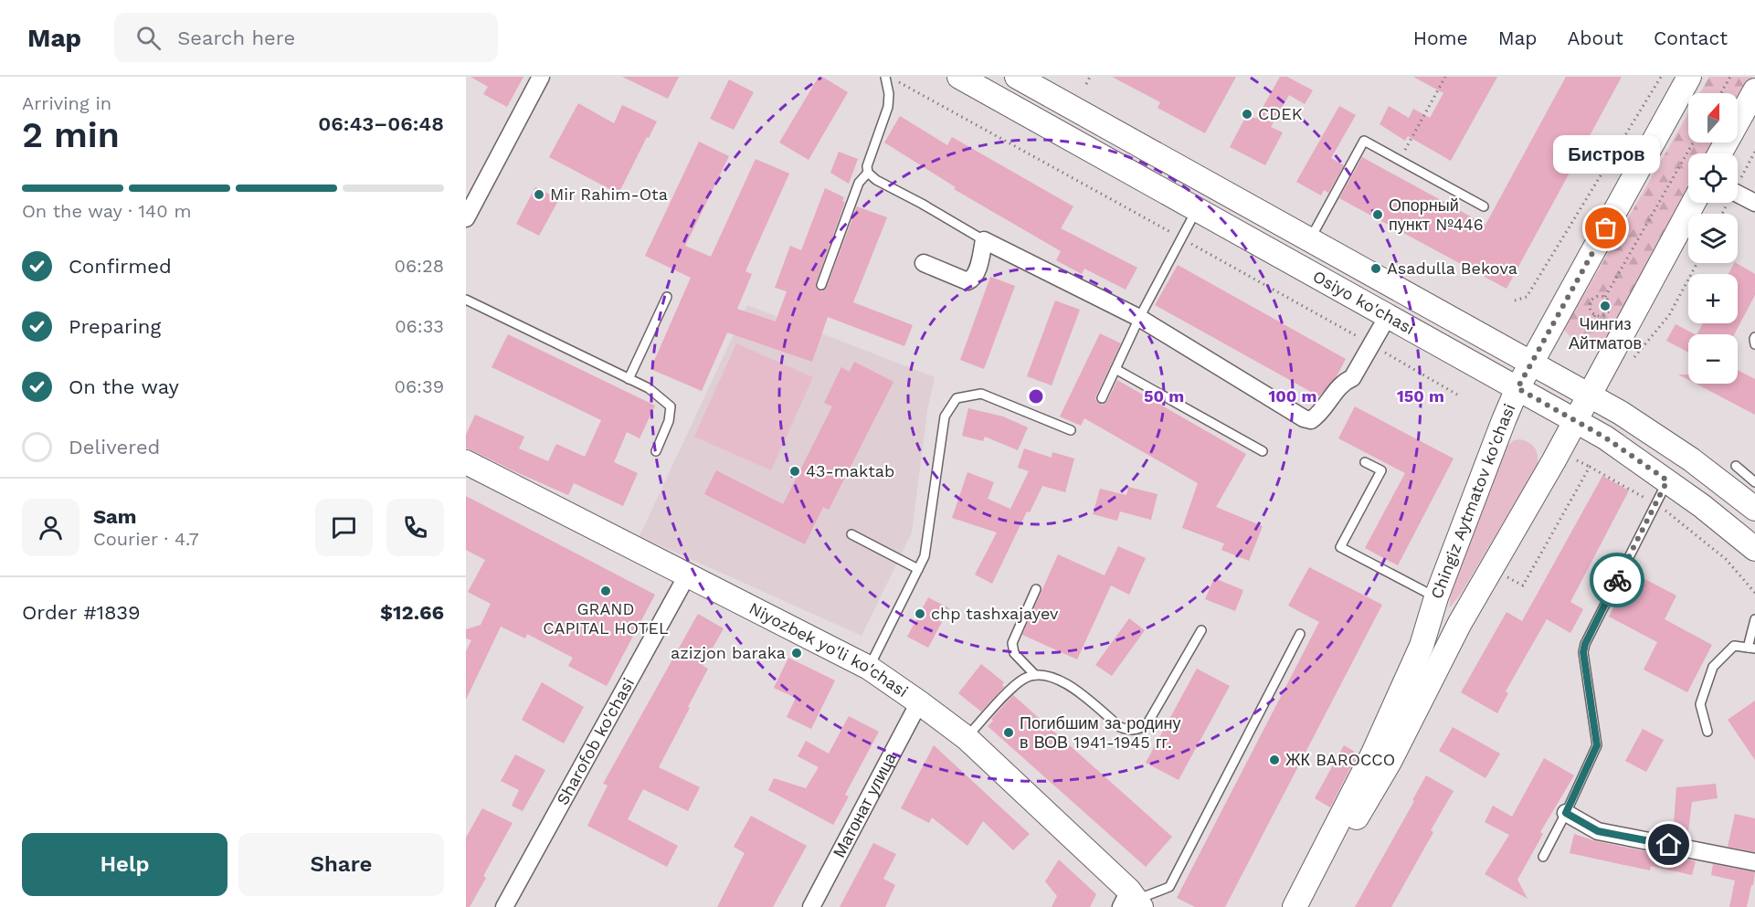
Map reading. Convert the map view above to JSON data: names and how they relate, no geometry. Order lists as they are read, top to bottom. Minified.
{"streets":{"main road":["Osiyo ko'chasi","Chingiz Aytmatov ko'chasi","Niyozbek yo'li ko'chasi"],"street":["Sharofob ko'chasi","Матонат улица"]},"crossings":[["Osiyo ko'chasi","Chingiz Aytmatov ko'chasi"],["Niyozbek yo'li ko'chasi","Sharofob ko'chasi"],["Niyozbek yo'li ko'chasi","Матонат улица"]],"places":["CDEK","Mir Rahim-Ota","Опорный пункт №446","Бистров","Asadulla Bekova","Чингиз Айтматов","43-maktab","GRAND CAPITAL HOTEL","chp tashxajayev","azizjon baraka","Погибшим за родину в ВОВ 1941-1945 гг.","ЖК BAROCCO"],"north":"top","page":{"header":"Map","search":"Search here","nav":["Home","Map","About","Contact"],"heading":["2 min","Arriving in","06:43–06:48"],"panel":["Sam","Courier · 4.7","Order #1839","$12.66"],"map_buttons":["+","−"],"bubble":"Бистров","bar":"On the way · 140 m","list":[["Confirmed","06:28"],["Preparing","06:33"],["On the way","06:39"],"Delivered"],"buttons":["Help","Share"]},"rings":["50 m","100 m","150 m"]}
